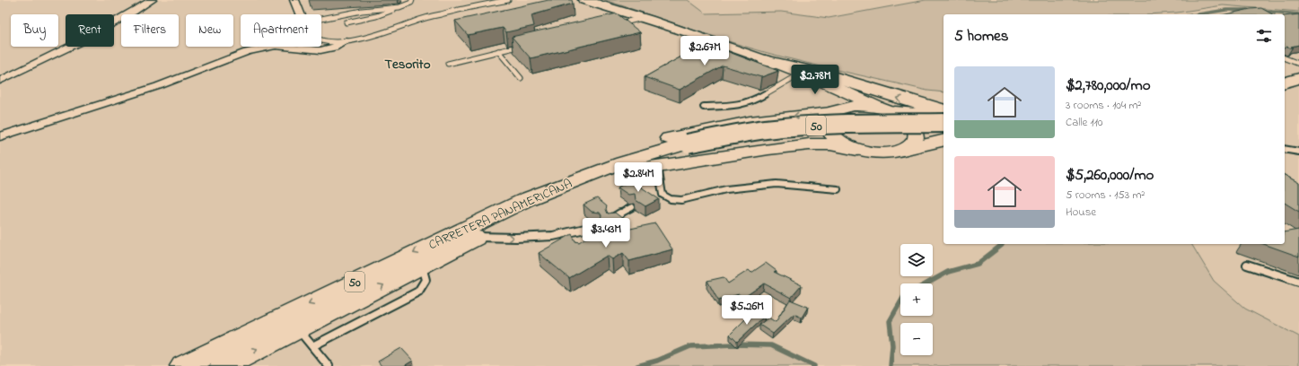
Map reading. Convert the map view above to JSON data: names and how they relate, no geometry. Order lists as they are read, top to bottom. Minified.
{"streets":{"highway":["50","CARRETERA PANAMERICANA"]},"districts":["Tesorito"],"page":{"chip":["Buy","Rent","Filters","New","Apartment"],"heading":"5 homes","price":["$2.67M","$2.78M","$2.84M","$3.43M","$5.26M"],"list":[{"name":"$2,780,000/mo","note":"3 rooms · 104 m² · Calle 110"},{"name":"$5,260,000/mo","note":"5 rooms · 153 m² · House"}],"map_buttons":["+","−"]}}
